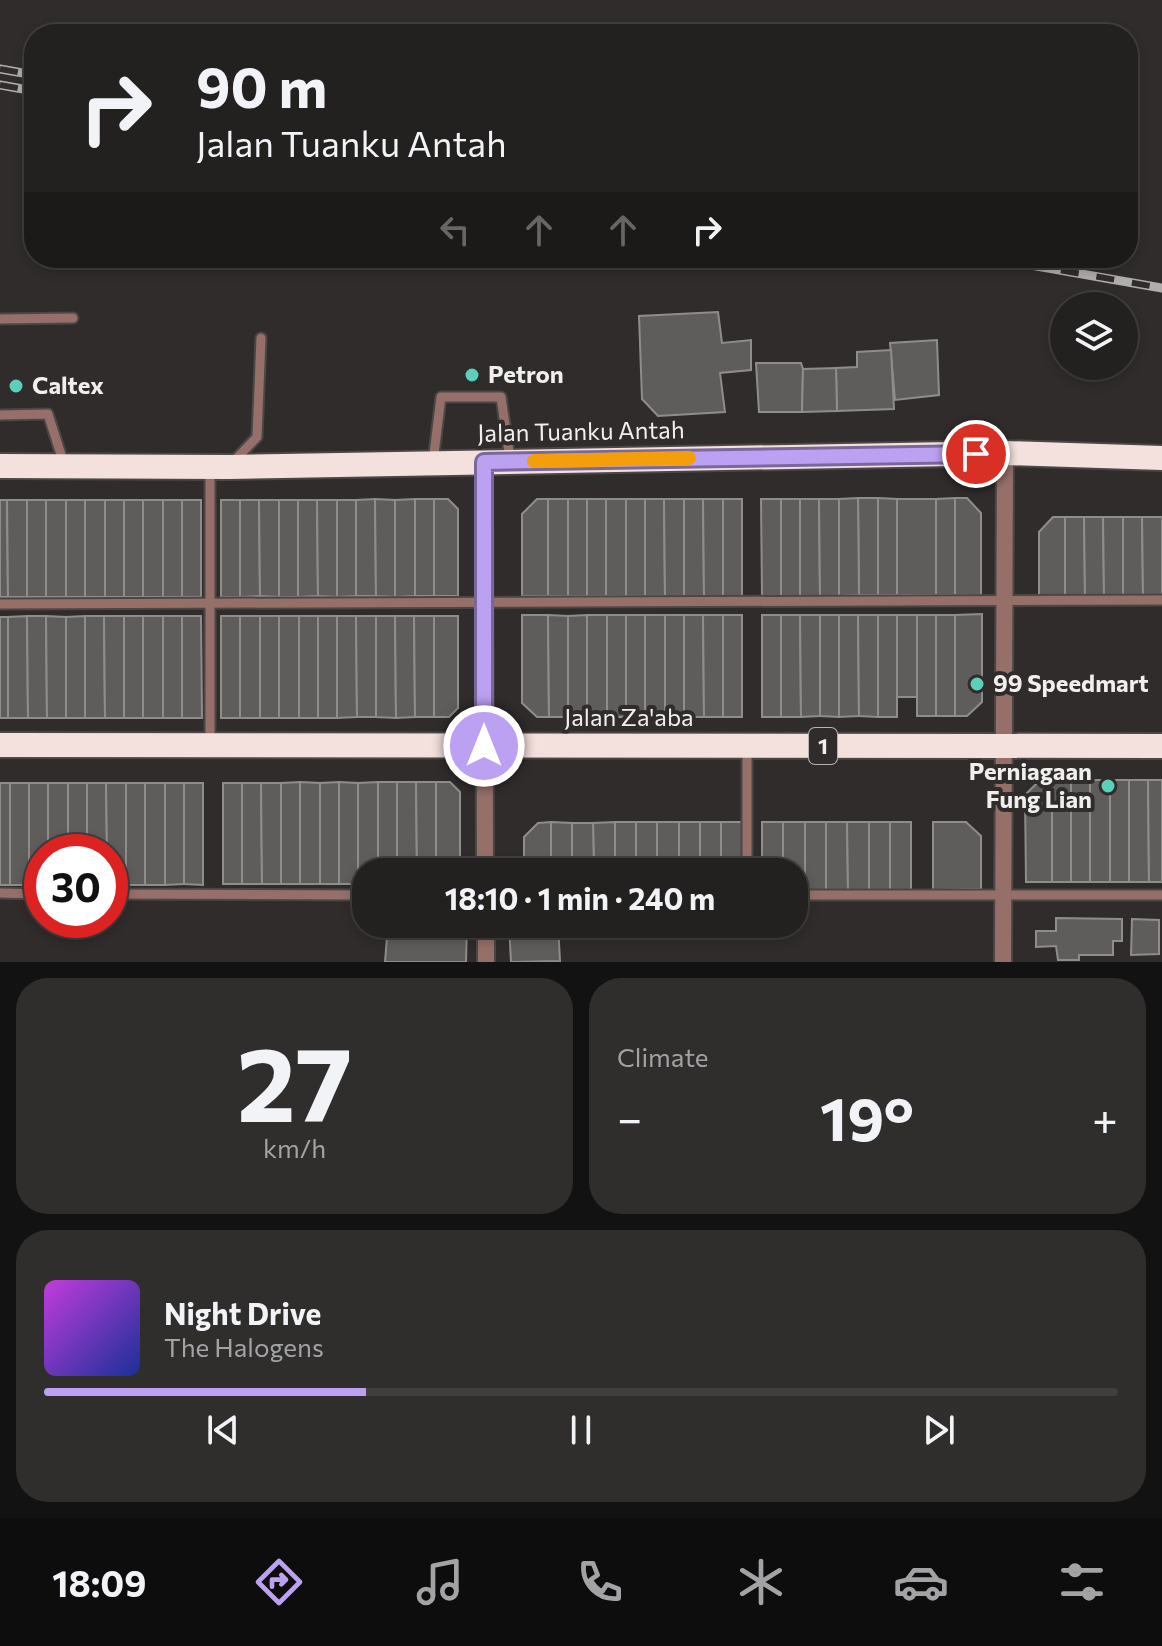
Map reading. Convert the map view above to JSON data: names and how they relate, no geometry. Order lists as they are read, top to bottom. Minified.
{"streets":{"highway":["Jalan Tuanku Antah","Jalan Za'aba","1"]},"places":["Petron","Caltex","99 Speedmart","Perniagaan Fung Lian"],"page":{"turn":["90 m","Jalan Tuanku Antah"],"limit":"30","trip":"18:10 · 1 min · 240 m","tile":[["27","km/h"],"Climate"],"heat":["−","19°","+"],"song":["Night Drive","The Halogens"],"tabs":"18:09"}}
